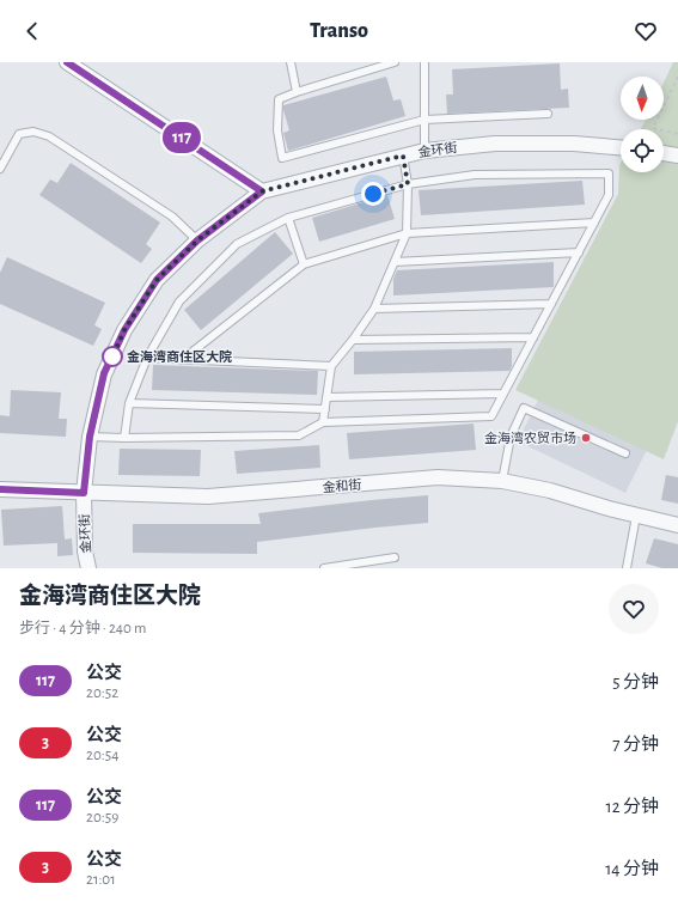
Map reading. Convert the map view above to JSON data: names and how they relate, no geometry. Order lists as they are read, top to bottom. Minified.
{"streets":{"street":["金环街","金和街"]},"crossings":[["金环街","金和街"]],"places":["金海湾商住区大院","金海湾农贸市场"],"lines":["bus line 117"],"north":"bottom","page":{"header":"Transo","on_map":"117","heading":["金海湾商住区大院","步行 · 4 分钟 · 240 m"],"list":[{"mark":"117","name":"公交","note":"20:52","value":"5 分钟"},{"mark":"3","name":"公交","note":"20:54","value":"7 分钟"},{"mark":"117","name":"公交","note":"20:59","value":"12 分钟"},{"mark":"3","name":"公交","note":"21:01","value":"14 分钟"}]}}
